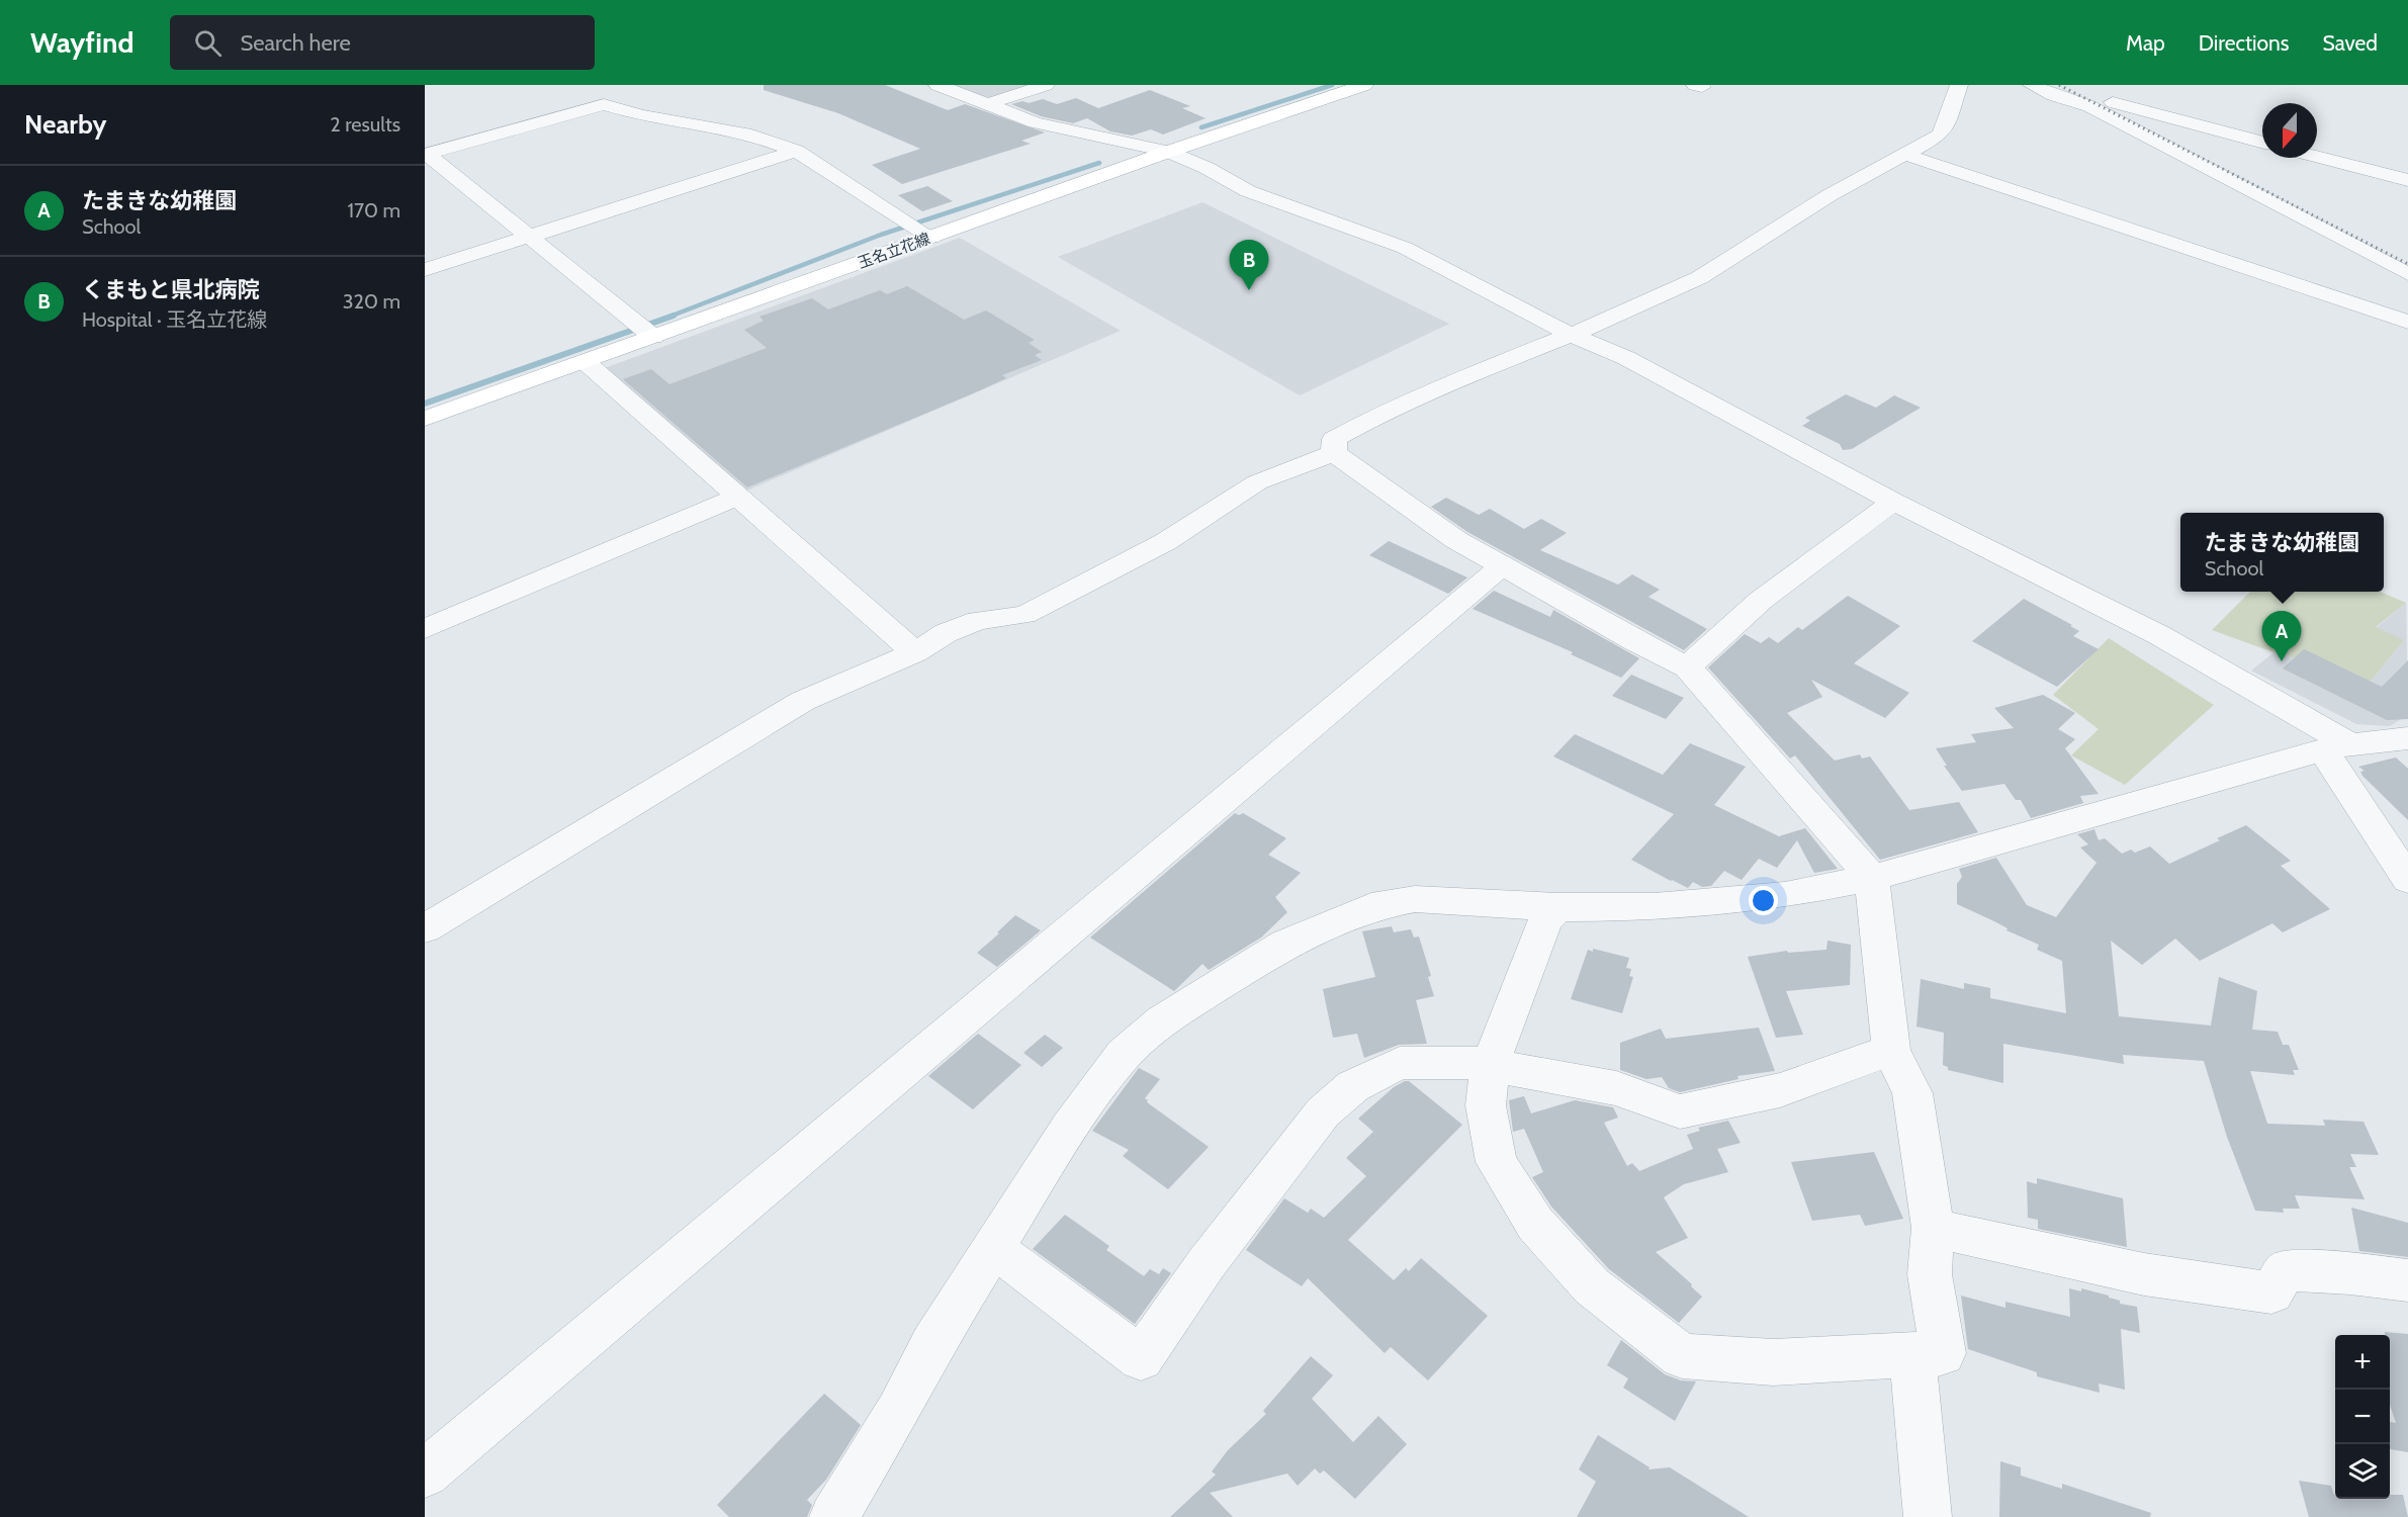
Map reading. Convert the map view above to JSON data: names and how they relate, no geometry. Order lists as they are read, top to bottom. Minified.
{"streets":{"main road":["玉名立花線"]},"north":"bottom","page":{"header":"Wayfind","search":"Search here","nav":["Map","Directions","Saved"],"heading":["Nearby","2 results"],"list":[{"mark":"A","name":"たまきな幼稚園","note":"School","value":"170 m"},{"mark":"B","name":"くまもと県北病院","note":"Hospital · 玉名立花線","value":"320 m"}],"pins":["B","A"],"popup":["たまきな幼稚園","School"],"map_buttons":["+","−"]}}
